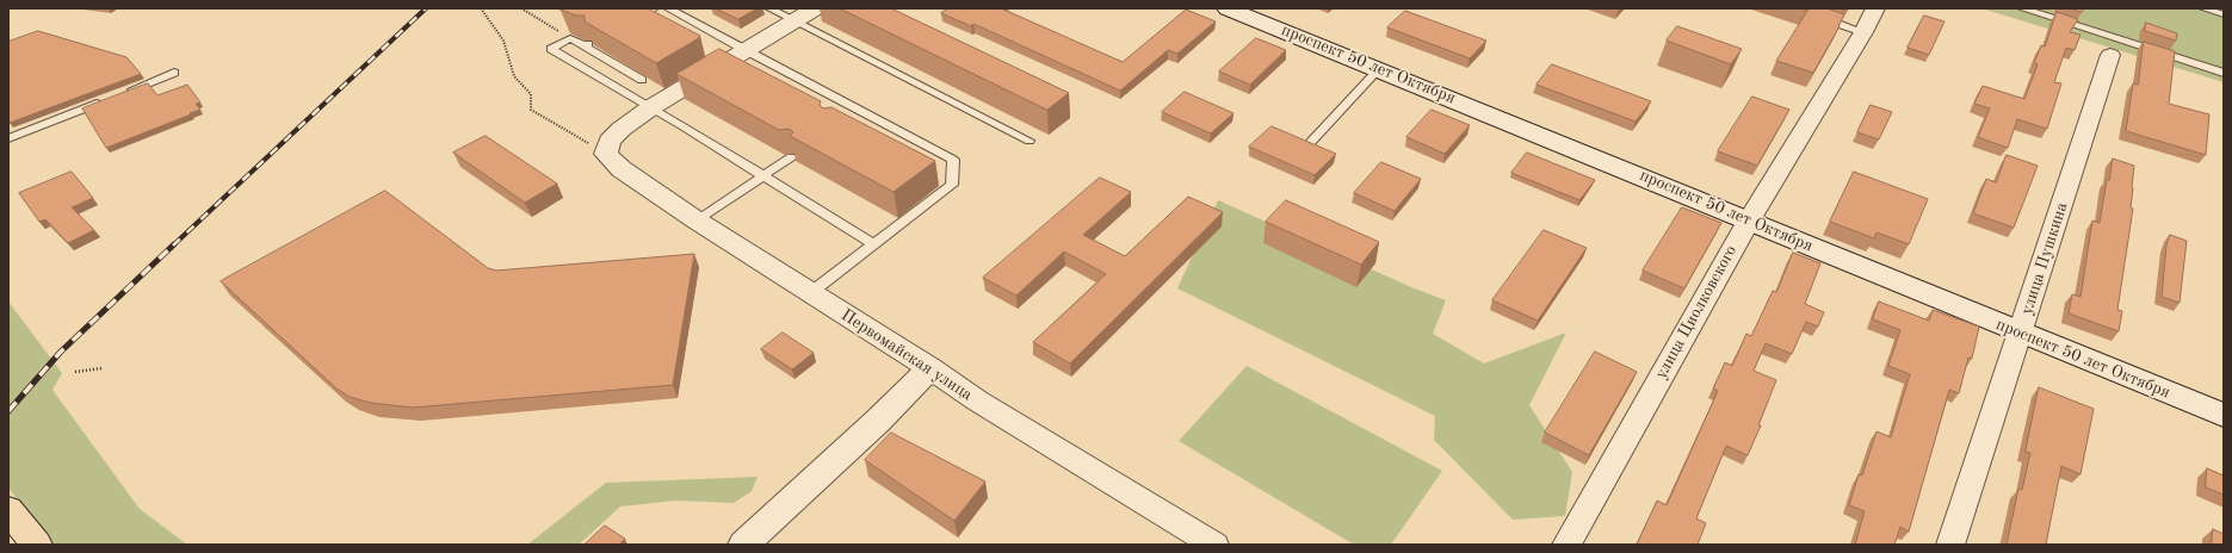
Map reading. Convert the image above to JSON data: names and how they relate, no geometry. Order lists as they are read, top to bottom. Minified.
{"streets":{"street":["проспект 50 лет Октября","улица Пушкина","улица Циолковского","Первомайская улица"]},"crossings":[["проспект 50 лет Октября","улица Пушкина"],["проспект 50 лет Октября","улица Циолковского"]]}
